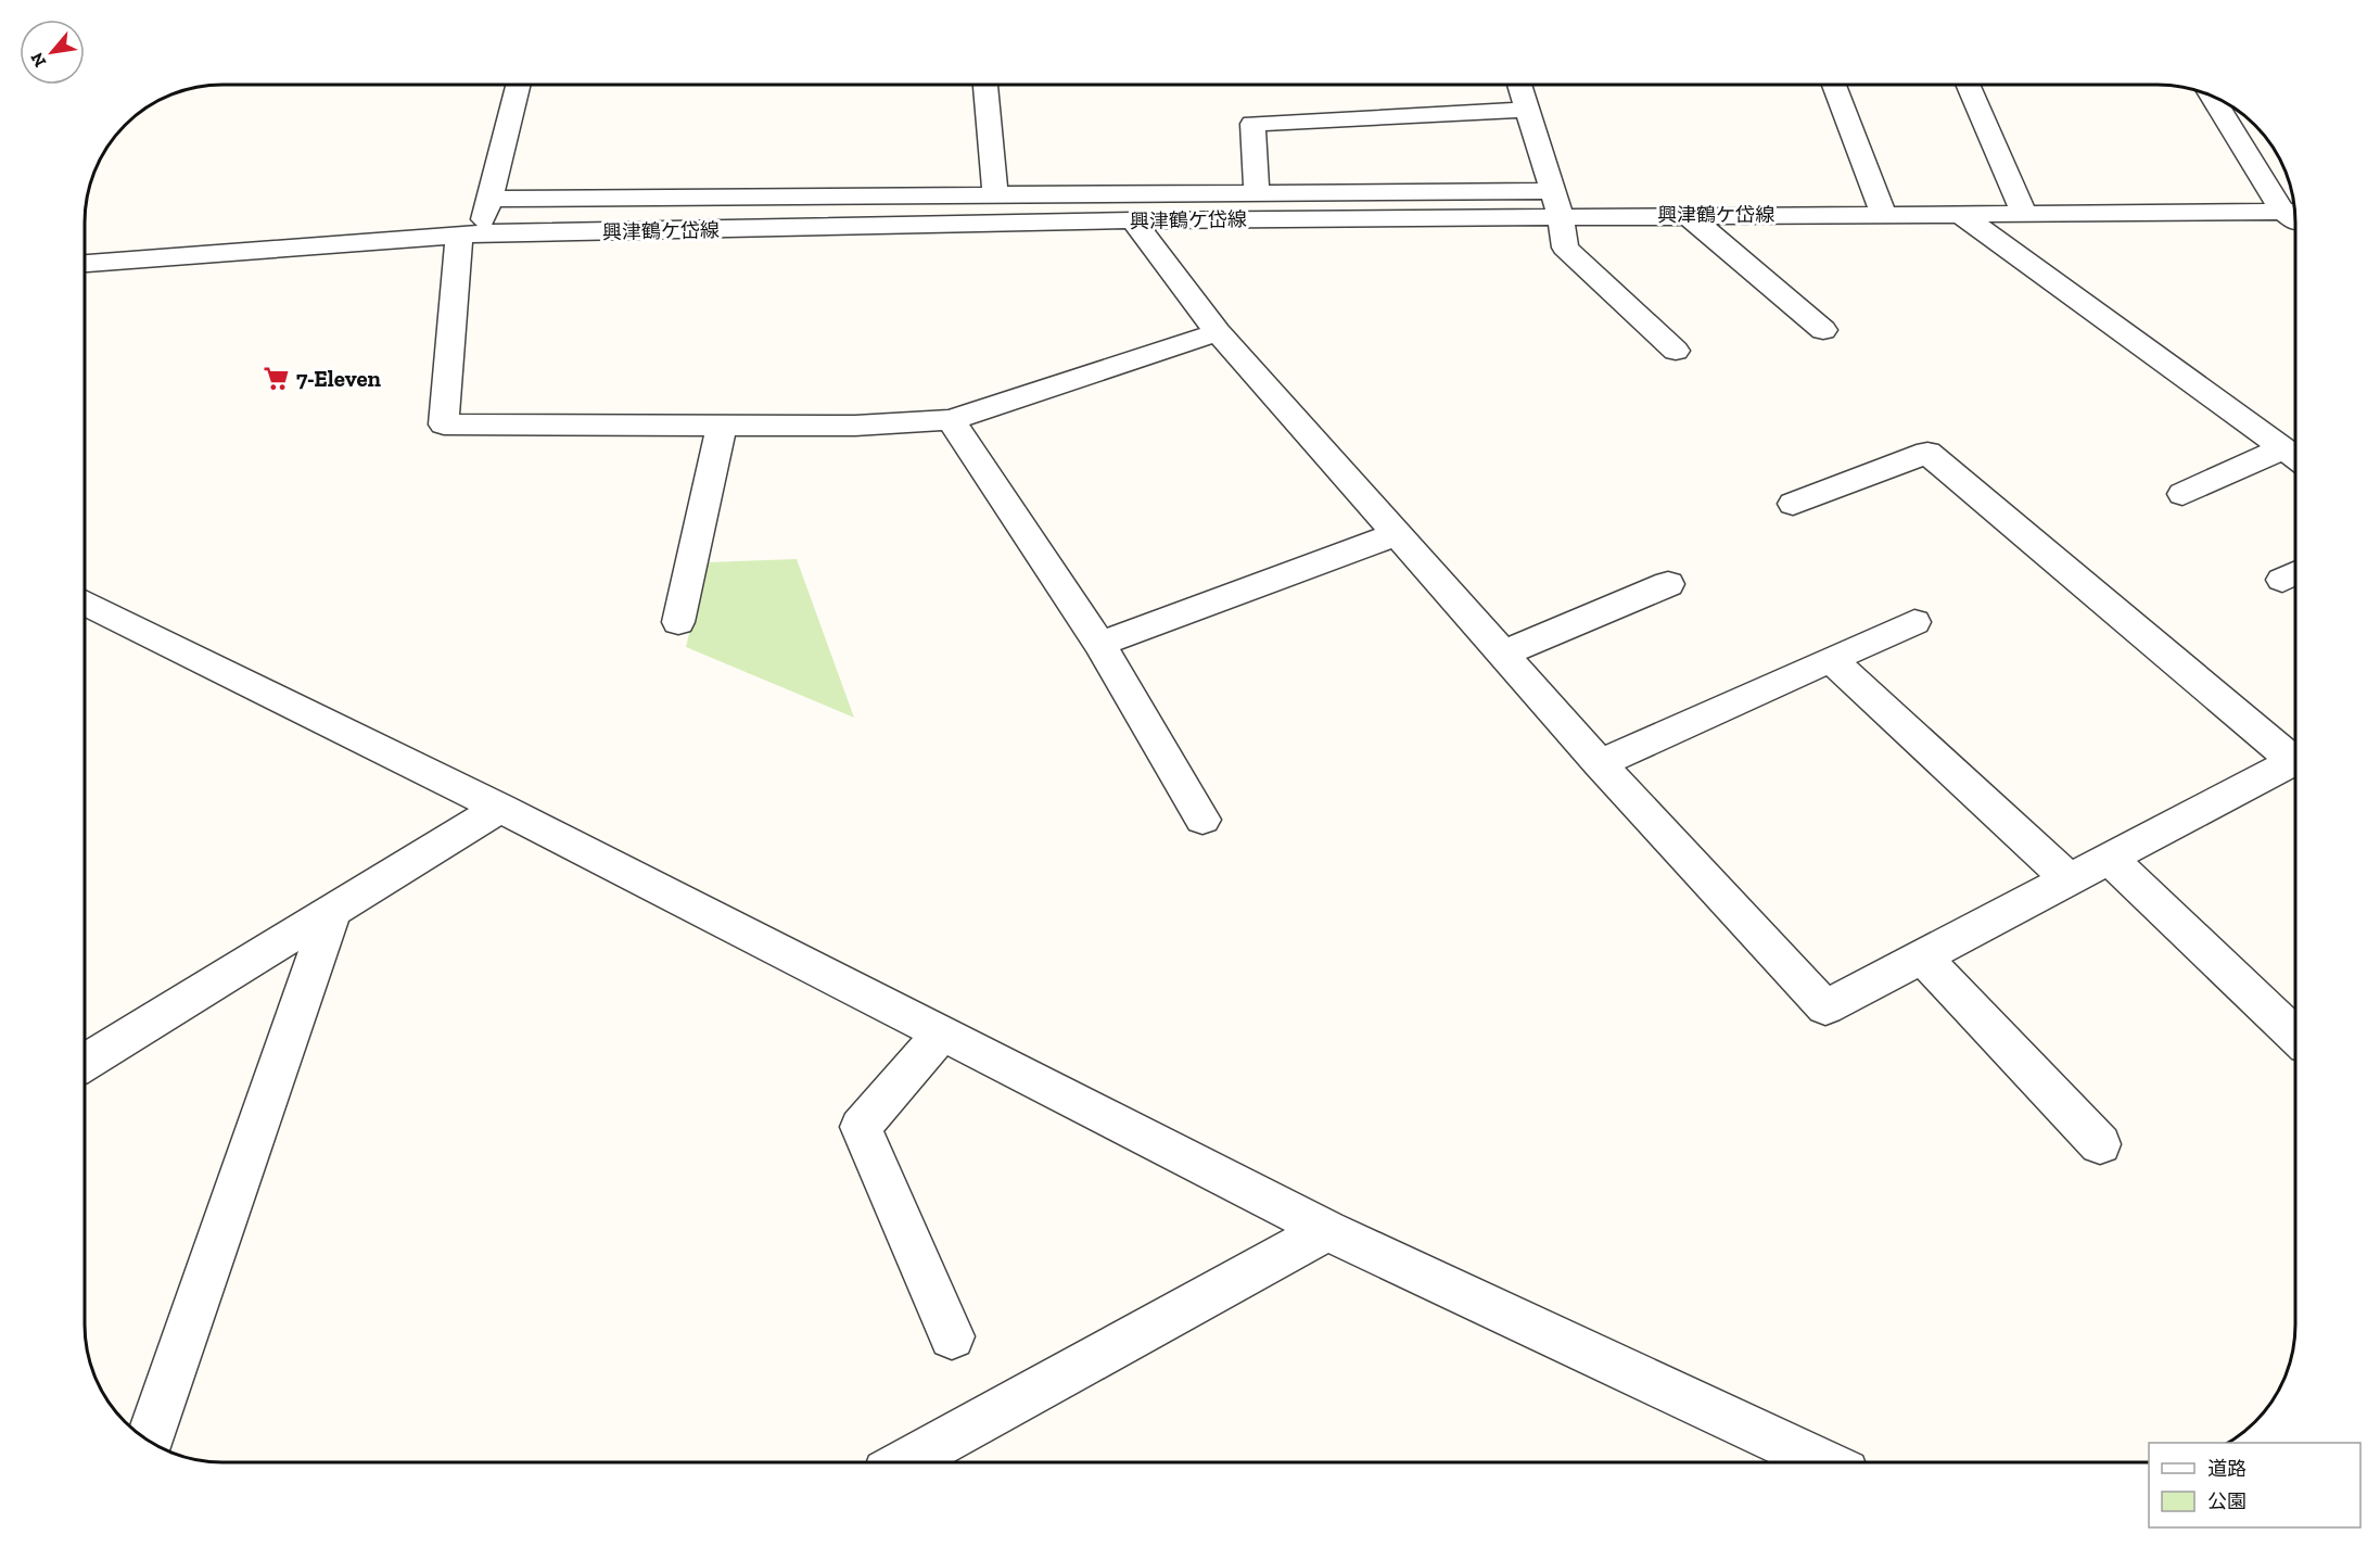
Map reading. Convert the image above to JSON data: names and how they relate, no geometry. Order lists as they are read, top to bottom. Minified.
{"streets":{"street":["興津鶴ケ岱線"]},"places":{"supermarket":["7-Eleven"]},"legend":["道路","公園"],"north":"bottom left"}
